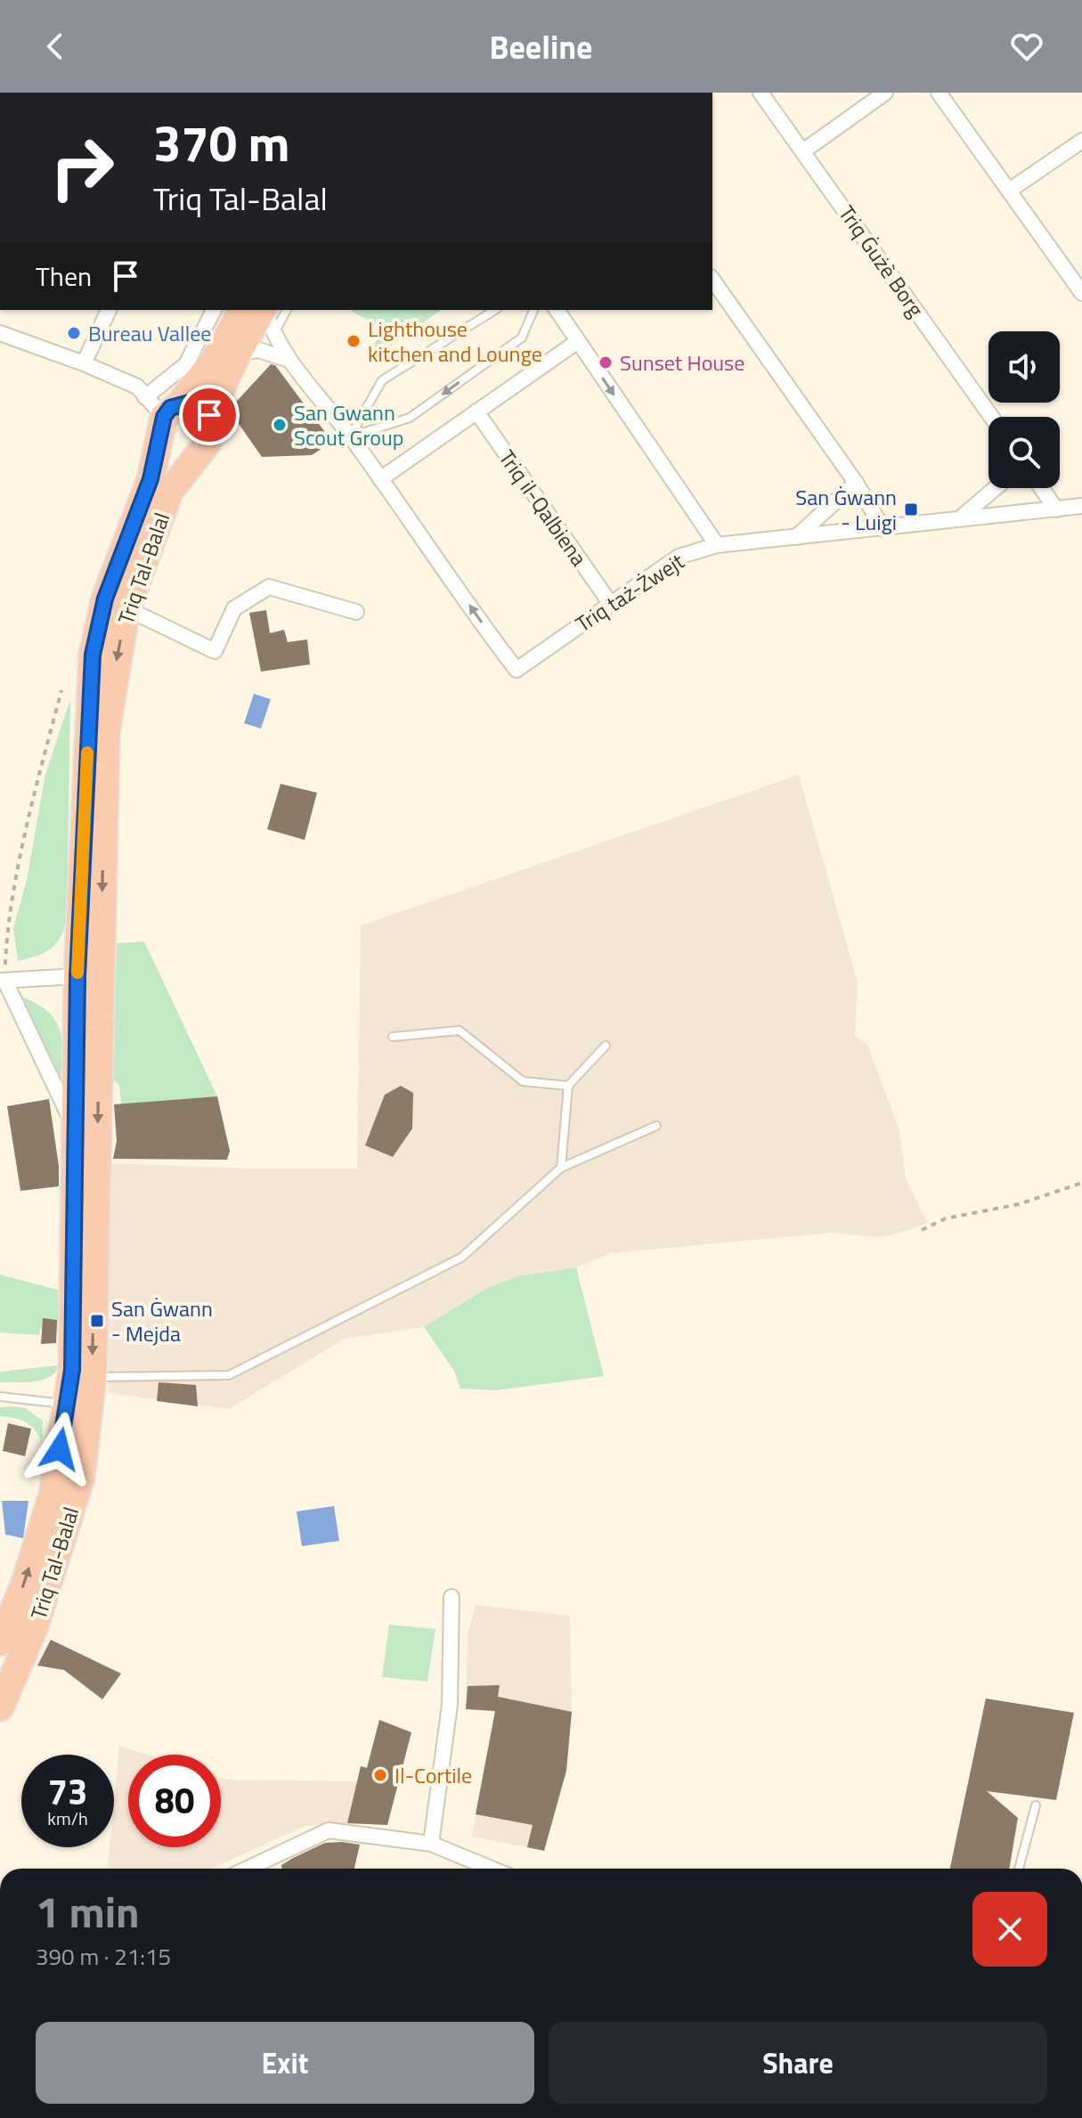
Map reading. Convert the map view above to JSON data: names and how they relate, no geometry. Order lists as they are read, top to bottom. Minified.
{"streets":{"highway":["Triq Tal-Balal"],"street":["Triq Ġużè Borg","Triq il-Qalbiena","Triq taż-Żwejt"]},"crossings":[["Triq il-Qalbiena","Triq taż-Żwejt"]],"places":{"other":["Bureau Vallee","Lighthouse kitchen and Lounge","Sunset House","San Gwann Scout Group","Il-Cortile"],"transit":["San Ġwann - Luigi","San Ġwann - Mejda"]},"page":{"header":"Beeline","turn":["370 m","Triq Tal-Balal"],"then":"Then","speed":"73 km/h","limit":"80","heading":["1 min","390 m · 21:15"],"buttons":["Exit","Share"]}}
